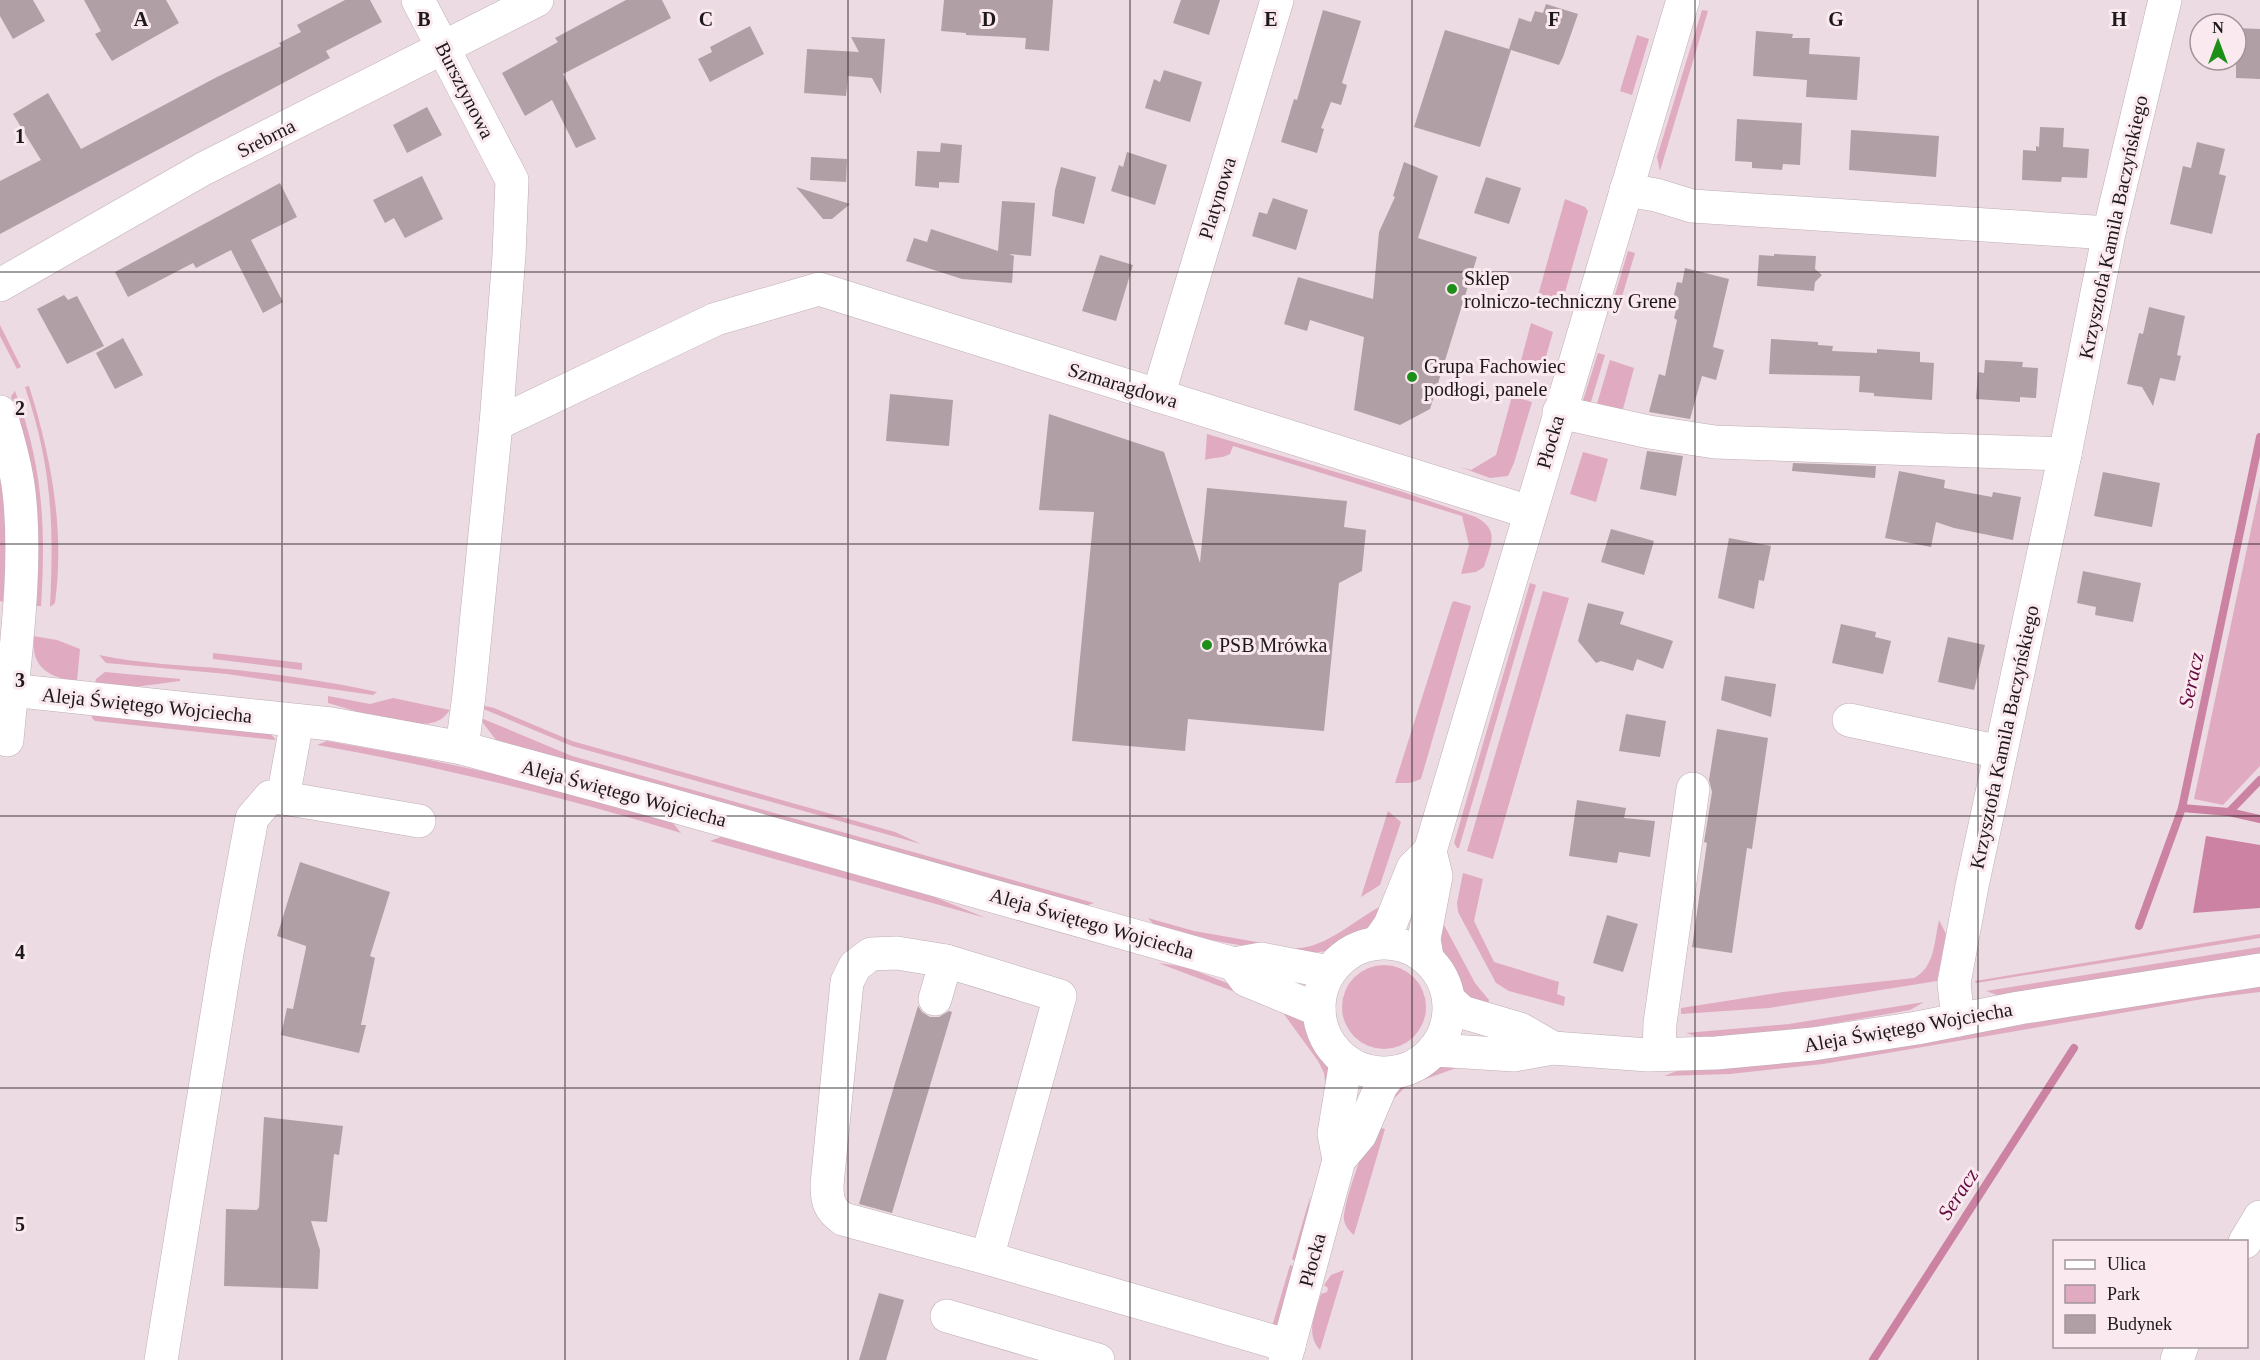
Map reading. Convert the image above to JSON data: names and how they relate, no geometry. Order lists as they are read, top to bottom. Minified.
{"streets":{"street":["Bursztynowa","Srebrna","Platynowa","Krzysztofa Kamila Baczyńskiego","Szmaragdowa","Płocka","Aleja Świętego Wojciecha"]},"crossings":[["Bursztynowa","Srebrna"],["Bursztynowa","Szmaragdowa"],["Platynowa","Szmaragdowa"],["Krzysztofa Kamila Baczyńskiego","Aleja Świętego Wojciecha"],["Szmaragdowa","Płocka"],["Płocka","Aleja Świętego Wojciecha"]],"water":["Seracz"],"places":["Sklep rolniczo-techniczny Grene","Grupa Fachowiec podłogi, panele","PSB Mrówka"],"legend":["Ulica","Park","Budynek"],"north":"top","grid":{"columns":["A","B","C","D","E","F","G","H"],"rows":["1","2","3","4","5"]}}
